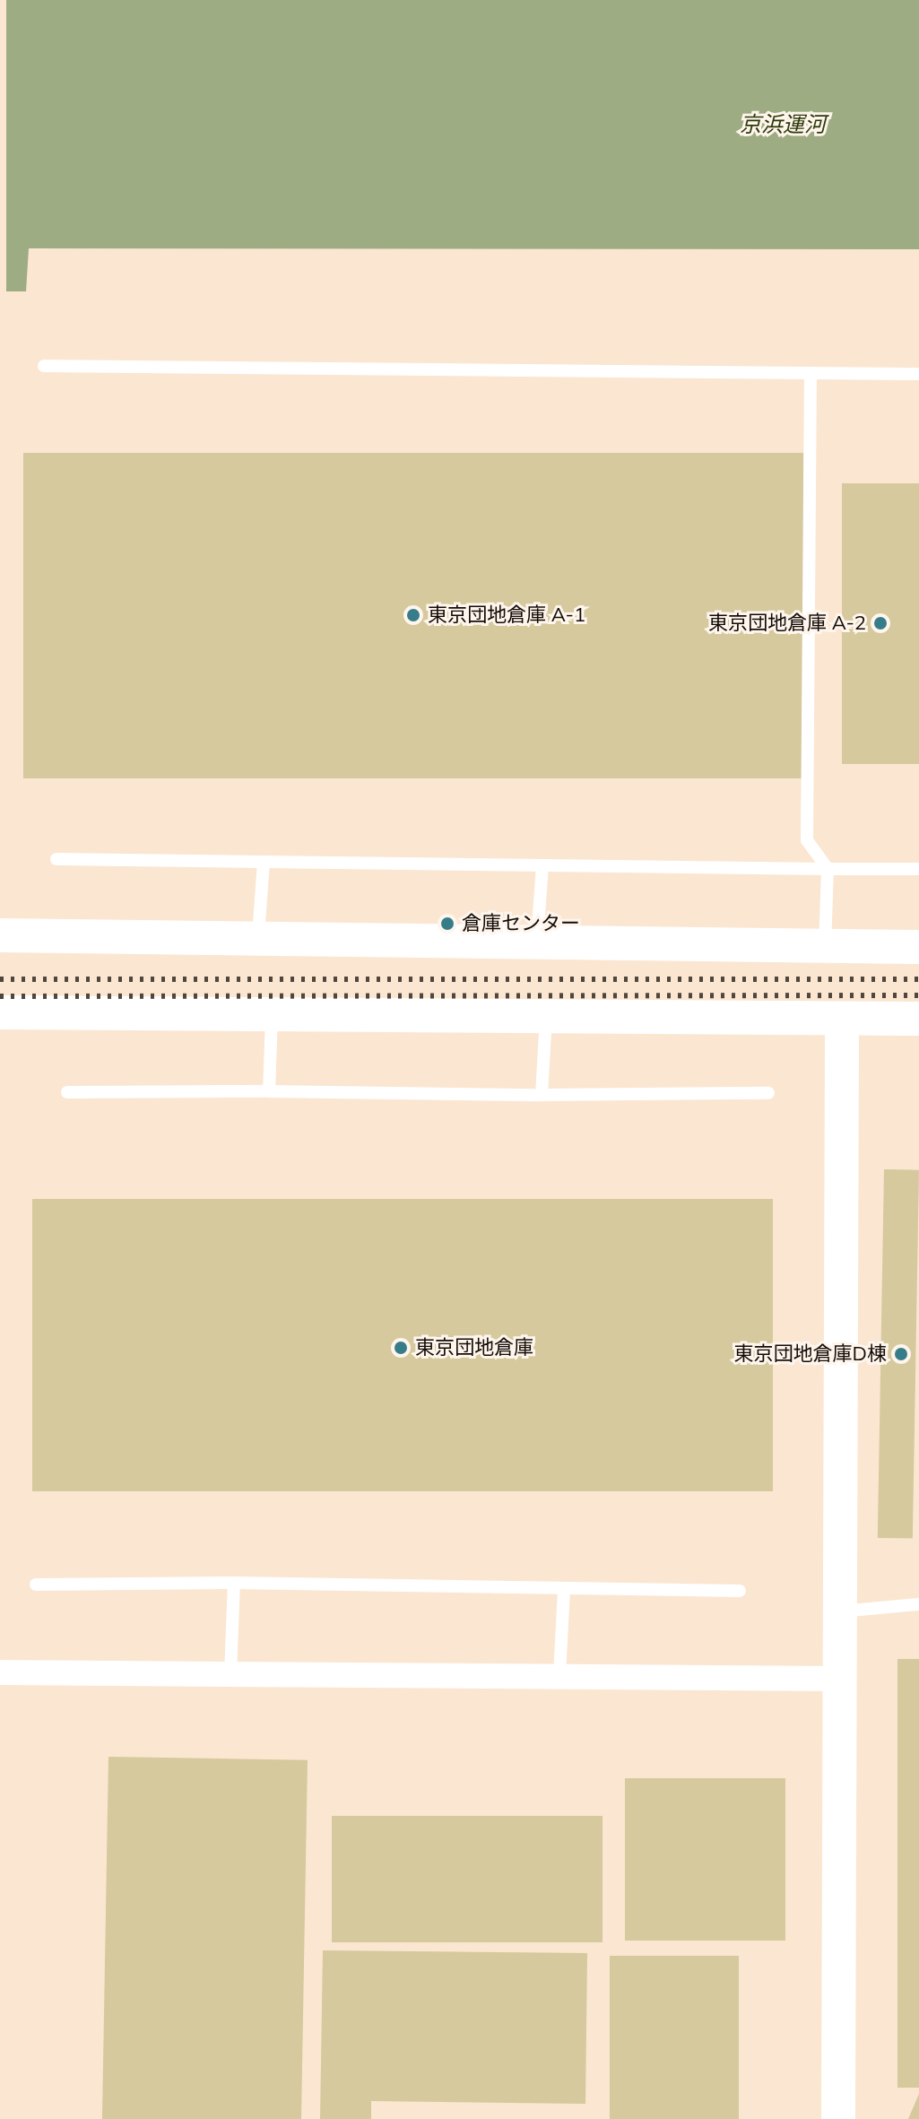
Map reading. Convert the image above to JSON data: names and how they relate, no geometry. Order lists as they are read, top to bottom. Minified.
{"water":["京浜運河"],"places":["東京団地倉庫 A-1","東京団地倉庫 A-2","倉庫センター","東京団地倉庫","東京団地倉庫D棟"]}
